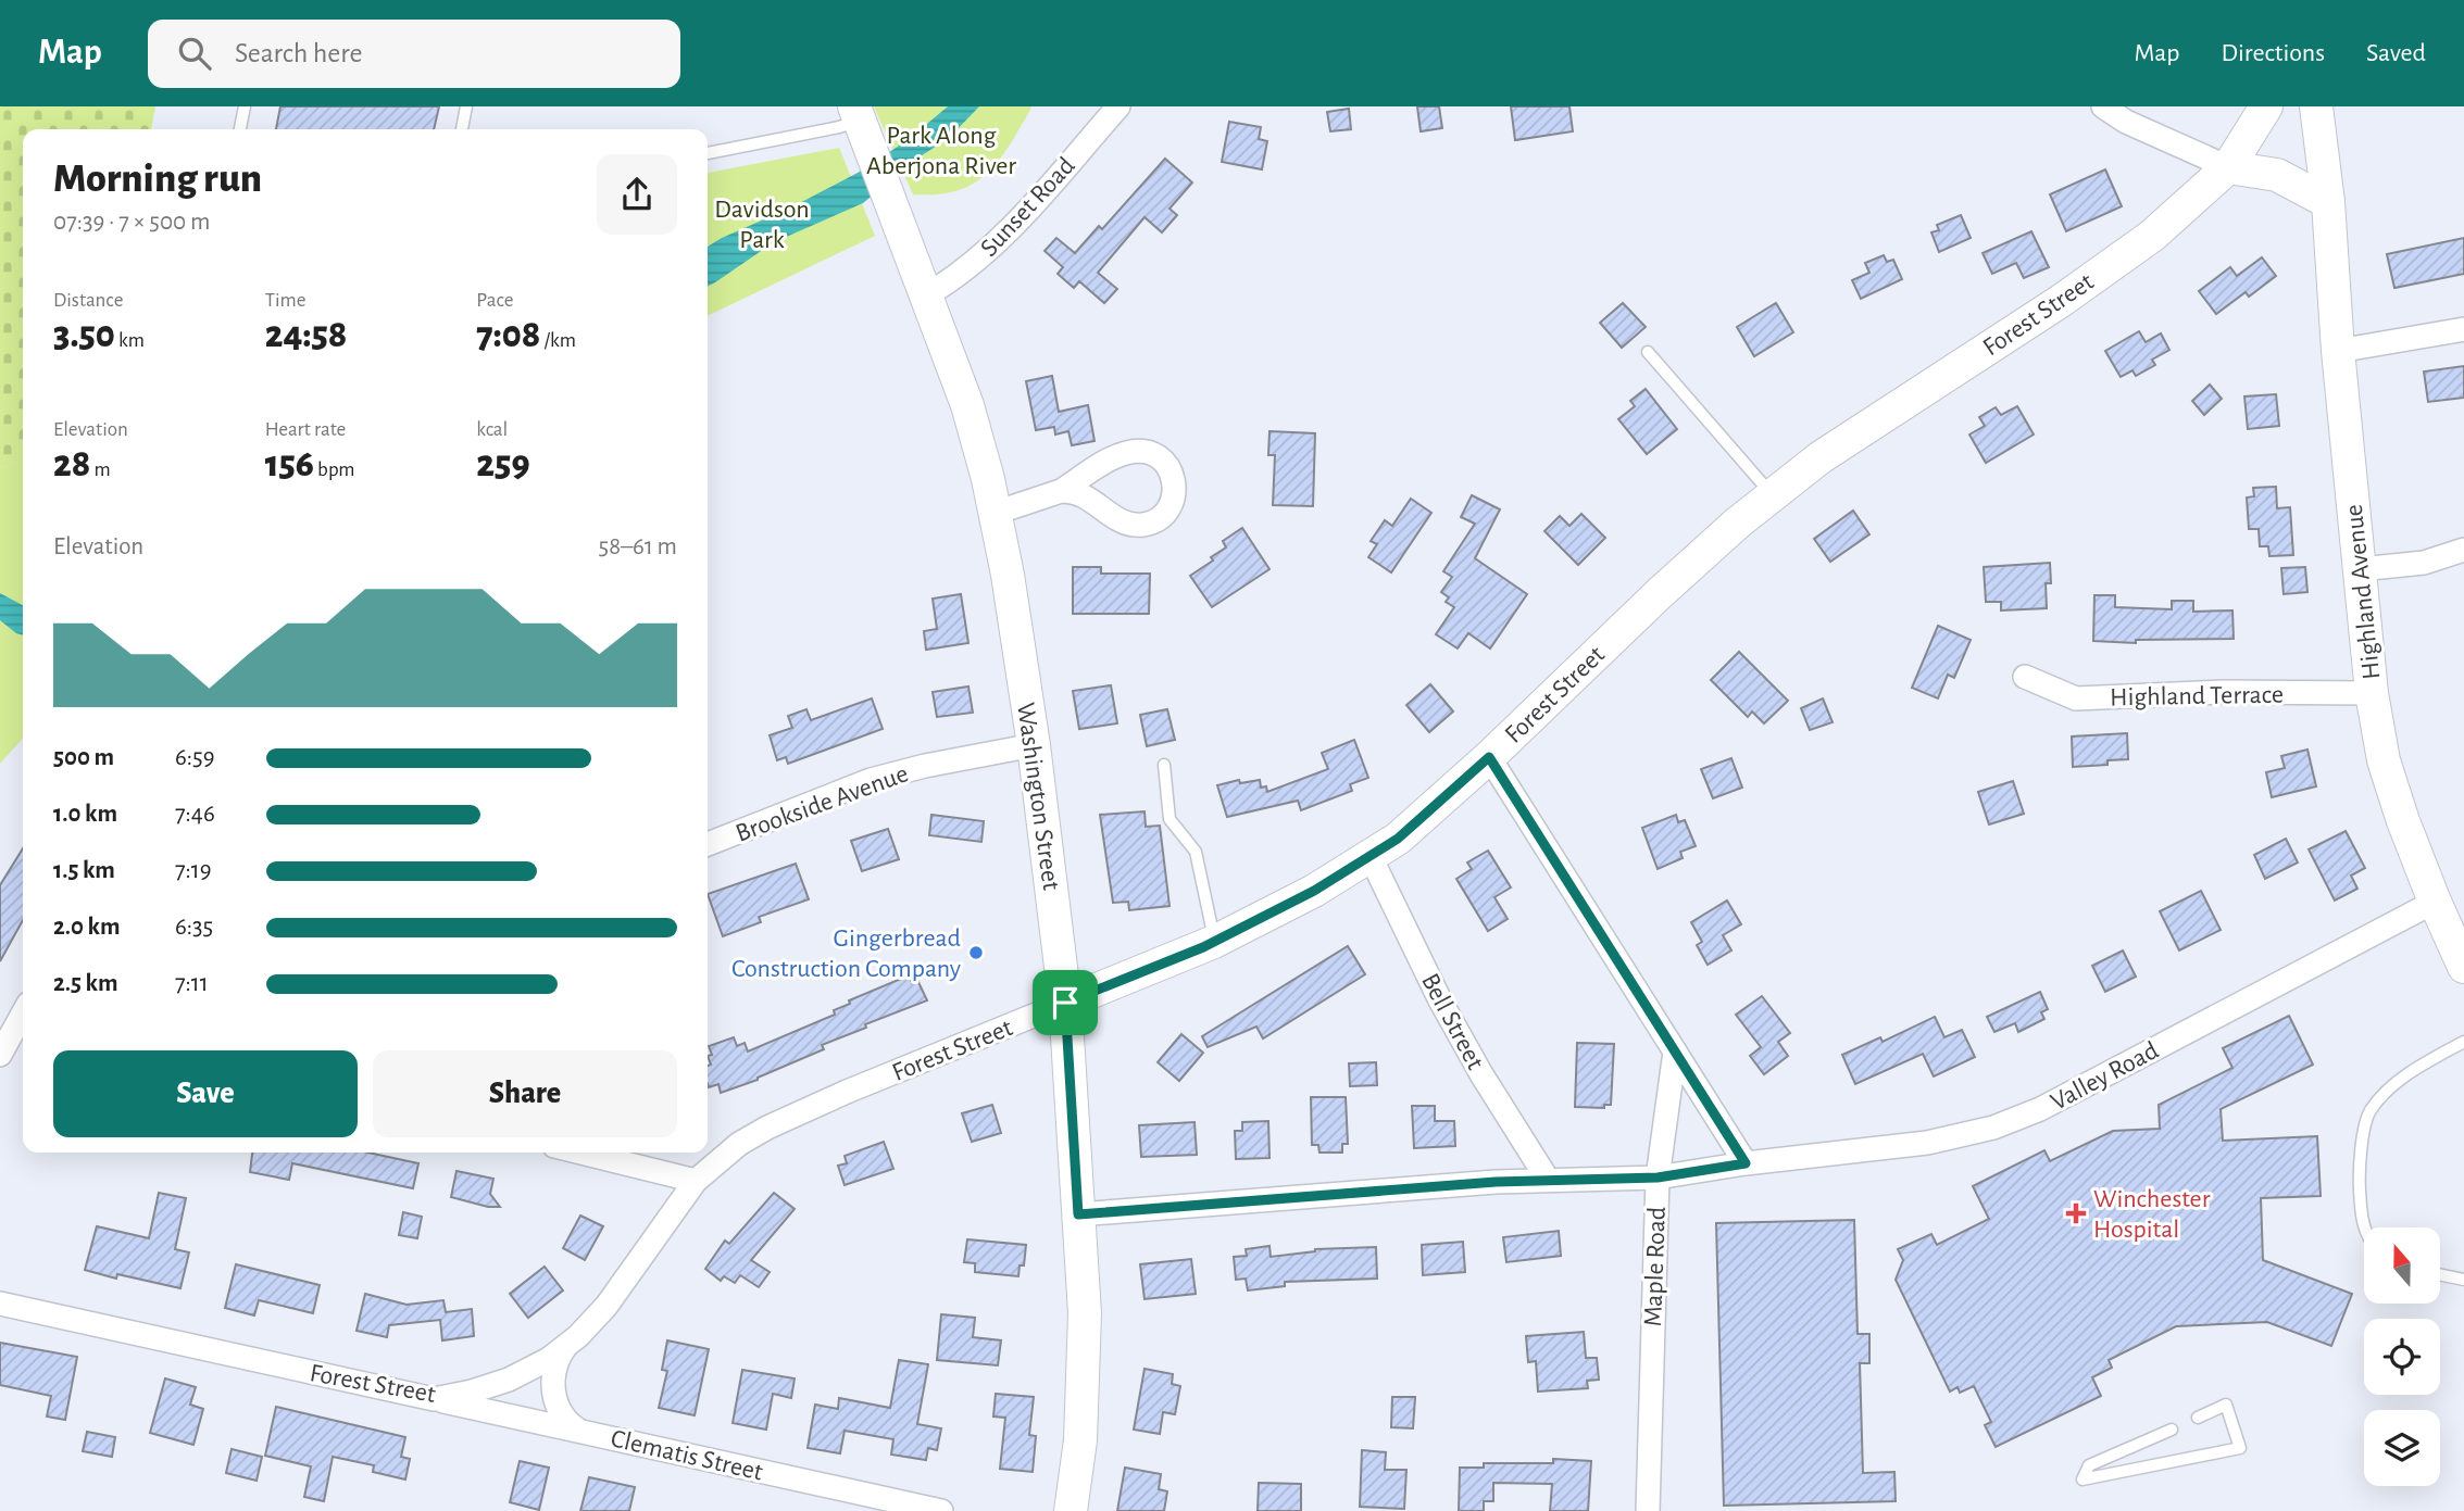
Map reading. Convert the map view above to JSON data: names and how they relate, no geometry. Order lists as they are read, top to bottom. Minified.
{"streets":{"main road":["Forest Street","Highland Avenue","Washington Street"],"street":["Sunset Road","Highland Terrace","Brookside Avenue","Bell Street","Valley Road","Maple Road","Clematis Street"]},"crossings":[["Sunset Road","Washington Street"],["Forest Street","Washington Street"],["Forest Street","Bell Street"],["Forest Street","Clematis Street"],["Highland Avenue","Highland Terrace"],["Highland Avenue","Valley Road"],["Washington Street","Brookside Avenue"],["Washington Street","Valley Road"],["Bell Street","Valley Road"],["Valley Road","Maple Road"]],"parks":["Park Along Aberjona River","Davidson Park"],"places":{"other":["Gingerbread Construction Company"],"health":["Winchester Hospital"]},"north":"top","page":{"header":"Map","search":"Search here","nav":["Map","Directions","Saved"],"heading":["Morning run","07:39 · 7 × 500 m"],"stats":[["Distance","3.50 km"],["Time","24:58"],["Pace","7:08 /km"],["Elevation","28 m"],["Heart rate","156 bpm"],["kcal","259"]],"chart":["Elevation","58–61 m"],"list":[{"name":"500 m","note":"6:59"},{"name":"1.0 km","note":"7:46"},{"name":"1.5 km","note":"7:19"},{"name":"2.0 km","note":"6:35"},{"name":"2.5 km","note":"7:11"}],"buttons":["Save","Share"]}}
